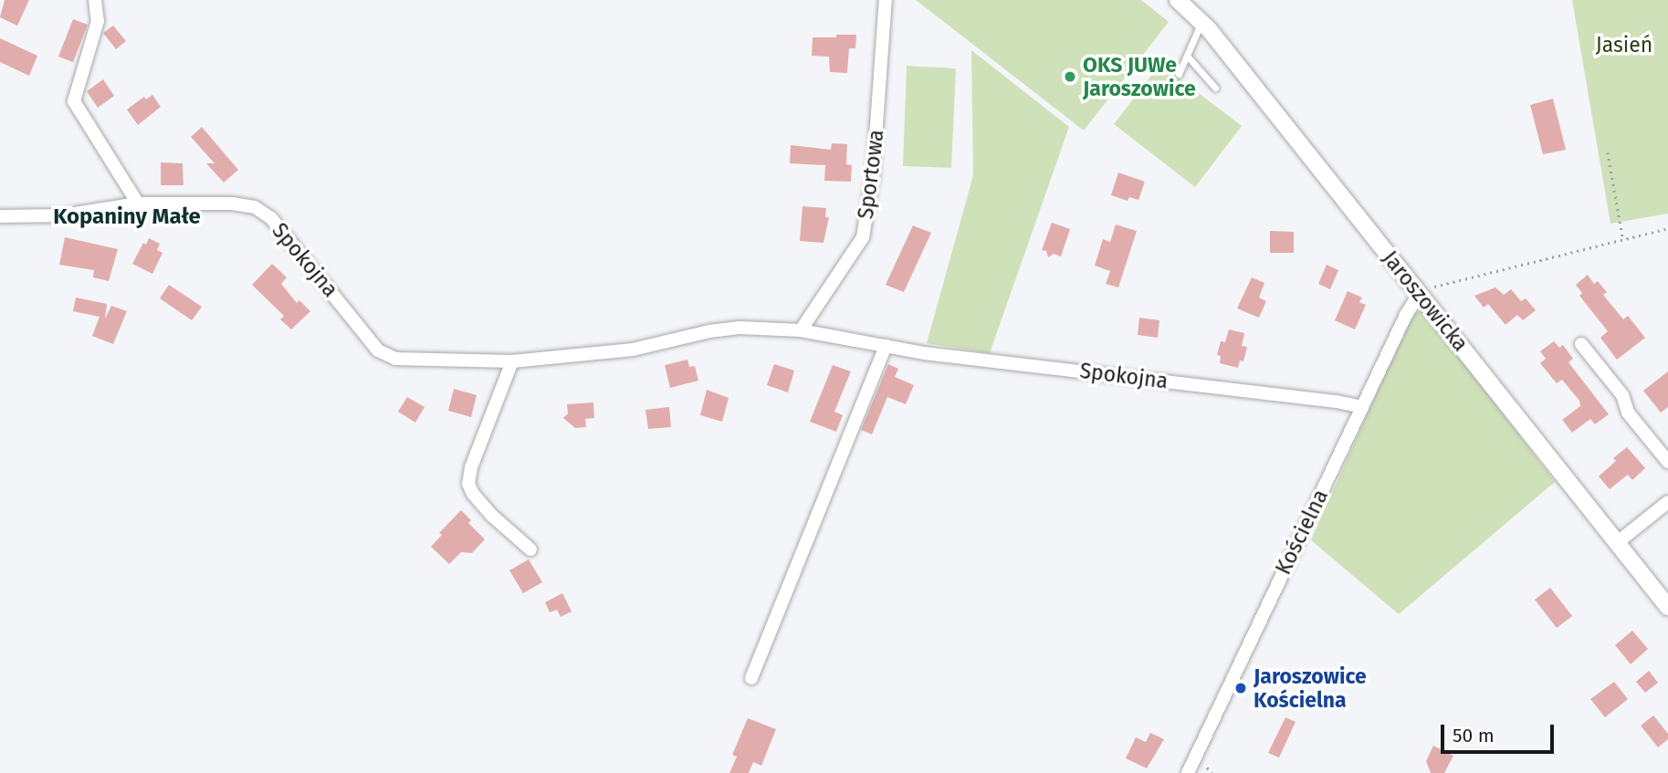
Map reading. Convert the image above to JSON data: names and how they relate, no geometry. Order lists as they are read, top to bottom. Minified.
{"streets":{"street":["Sportowa","Spokojna","Jaroszowicka","Kościelna"]},"crossings":[["Sportowa","Spokojna"],["Spokojna","Kościelna"],["Jaroszowicka","Kościelna"]],"districts":["Kopaniny Małe"],"parks":["Jasień"],"places":["OKS JUWe Jaroszowice","Jaroszowice Kościelna"],"scale_bar":"50 m"}
